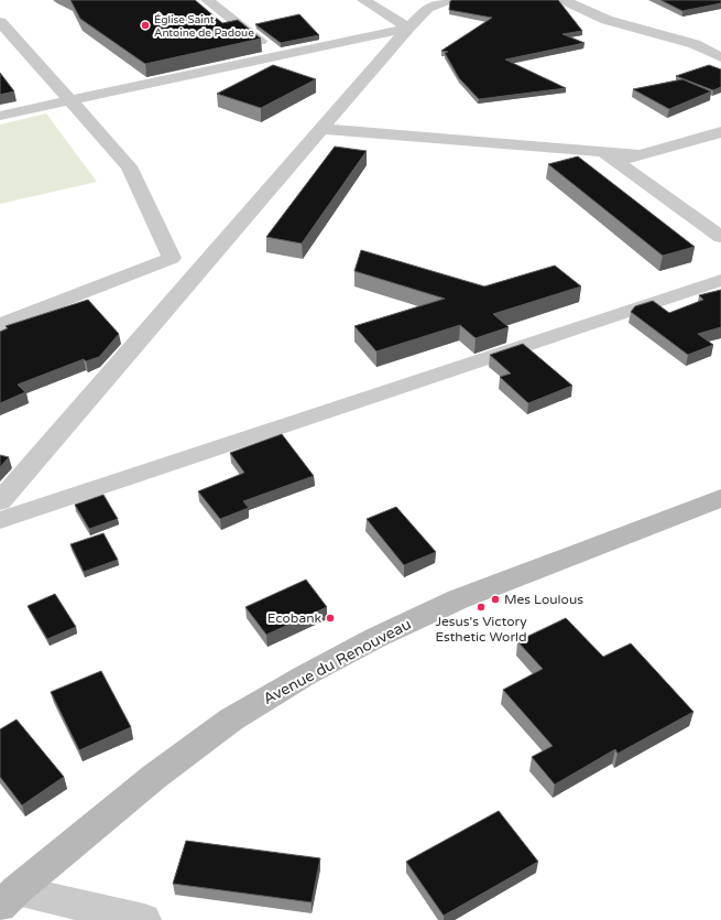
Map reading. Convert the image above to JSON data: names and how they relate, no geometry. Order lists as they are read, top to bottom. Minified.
{"streets":{"main road":["Avenue du Renouveau"]},"places":["Église Saint Antoine de Padoue","Mes Loulous","Jesus's Victory Esthetic World","Ecobank"]}
